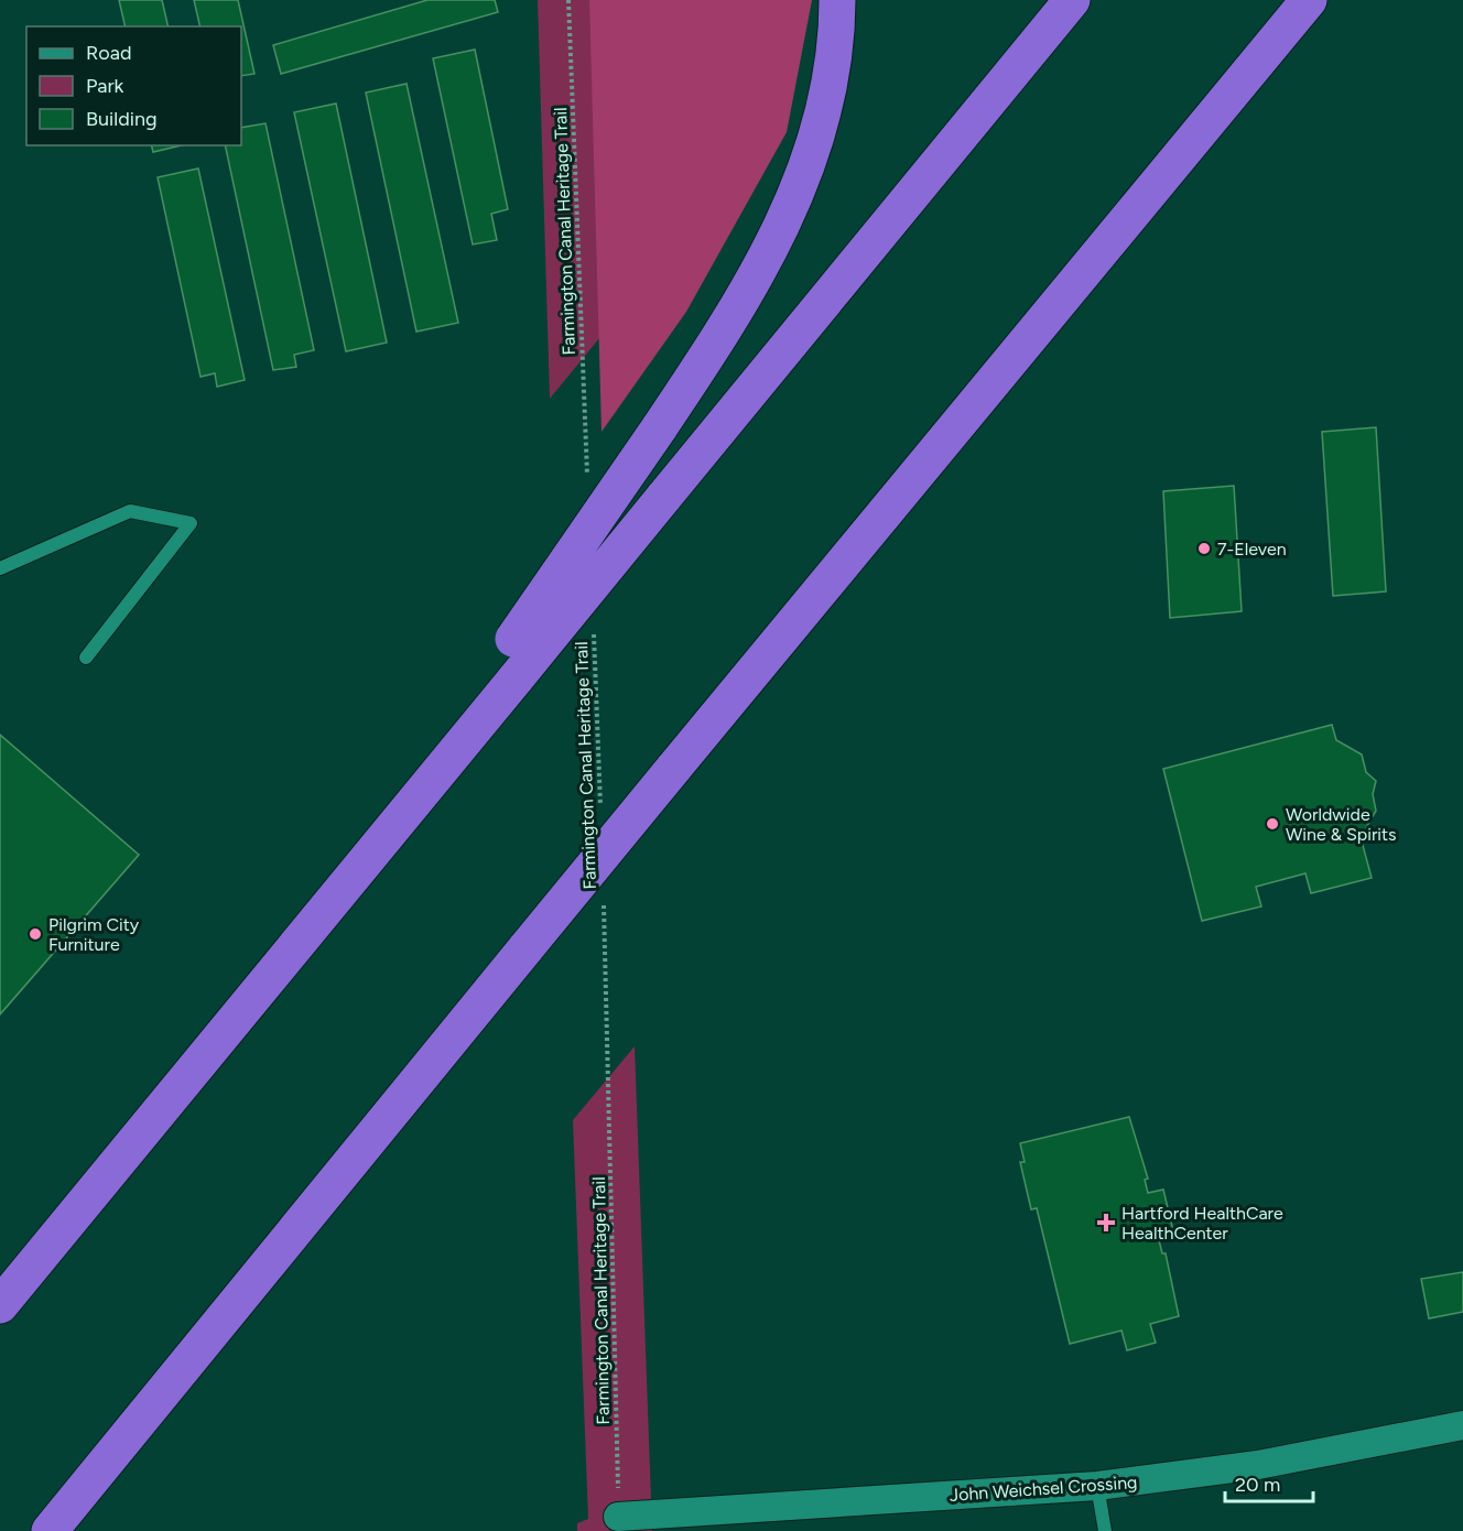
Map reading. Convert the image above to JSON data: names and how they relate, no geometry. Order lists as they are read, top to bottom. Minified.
{"streets":{"street":["John Weichsel Crossing"],"path":["Farmington Canal Heritage Trail"]},"crossings":[["Farmington Canal Heritage Trail","John Weichsel Crossing"]],"places":{"other":["7-Eleven","Worldwide Wine & Spirits","Pilgrim City Furniture"],"health":["Hartford HealthCare HealthCenter"]},"legend":["Road","Park","Building"],"scale_bar":"20 m"}
